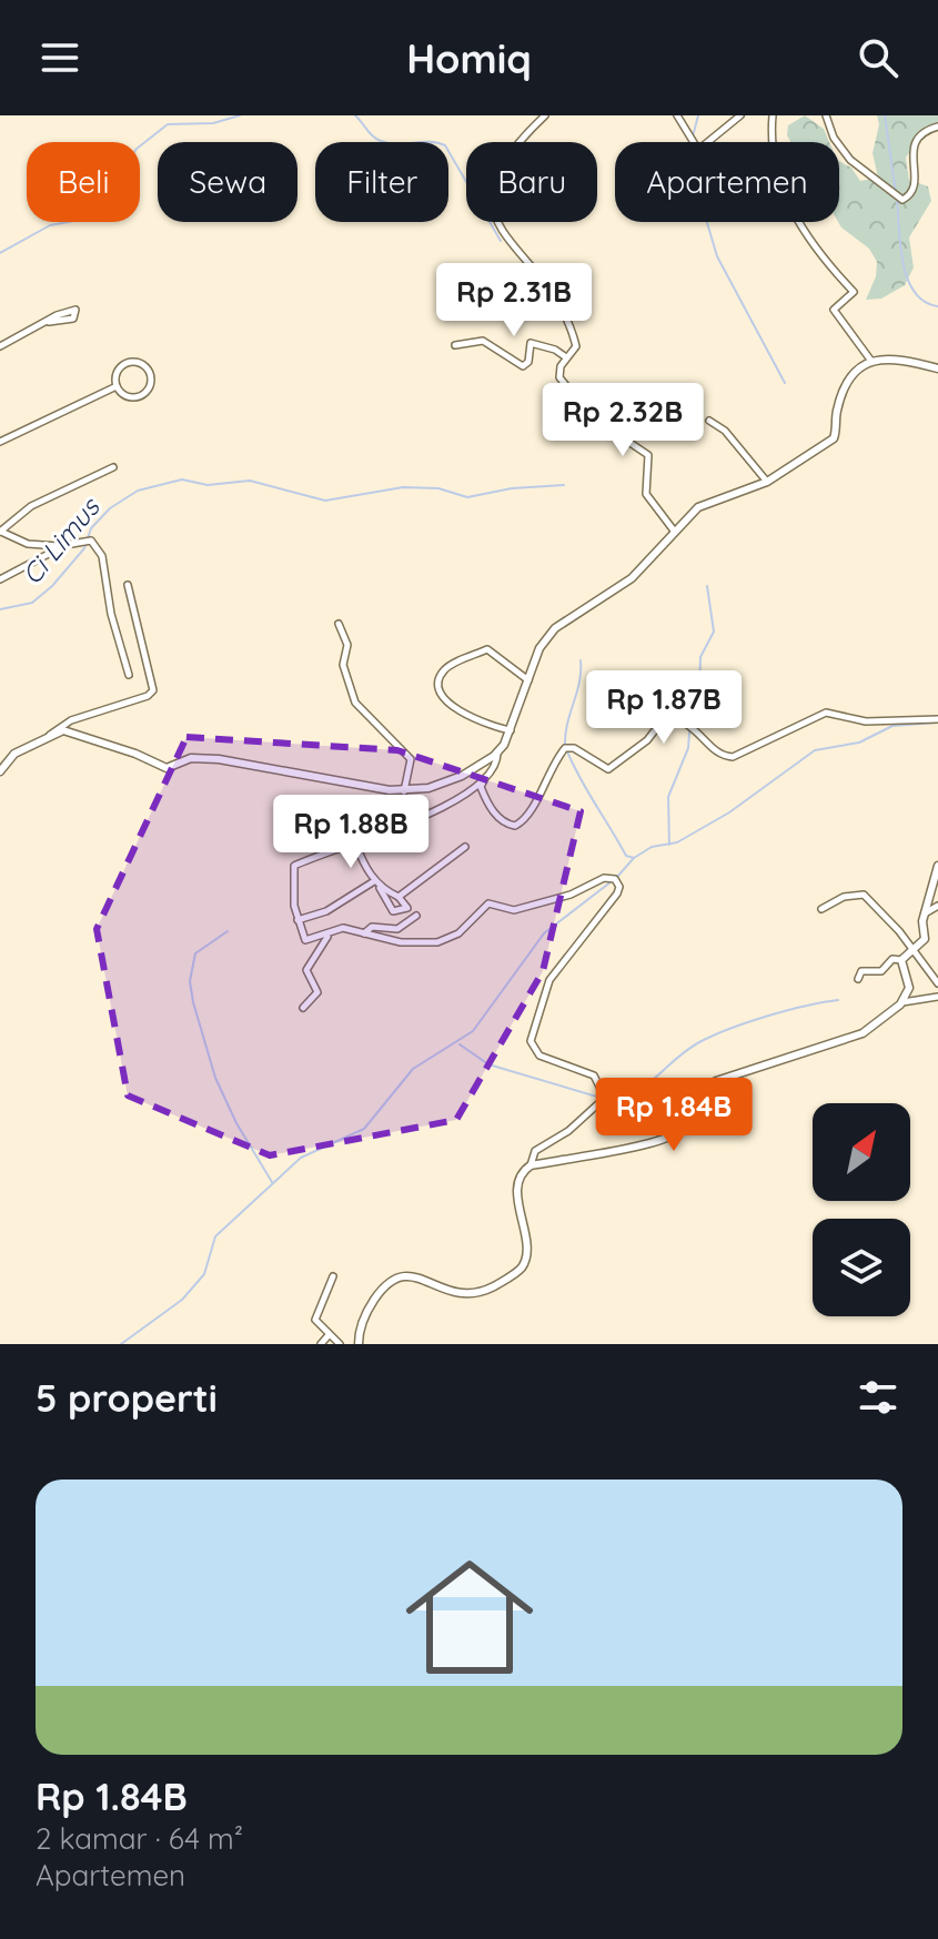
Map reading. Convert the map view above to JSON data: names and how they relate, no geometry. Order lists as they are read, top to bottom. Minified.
{"water":["Ci Limus"],"north":"top right","page":{"header":"Homiq","chip":["Beli","Sewa","Filter","Baru","Apartemen"],"price":["Rp 2.31B","Rp 2.32B","Rp 1.87B","Rp 1.88B","Rp 1.84B"],"heading":"5 properti","list":[{"name":"Rp 1.84B","note":"2 kamar · 64 m² · Apartemen"}]}}
